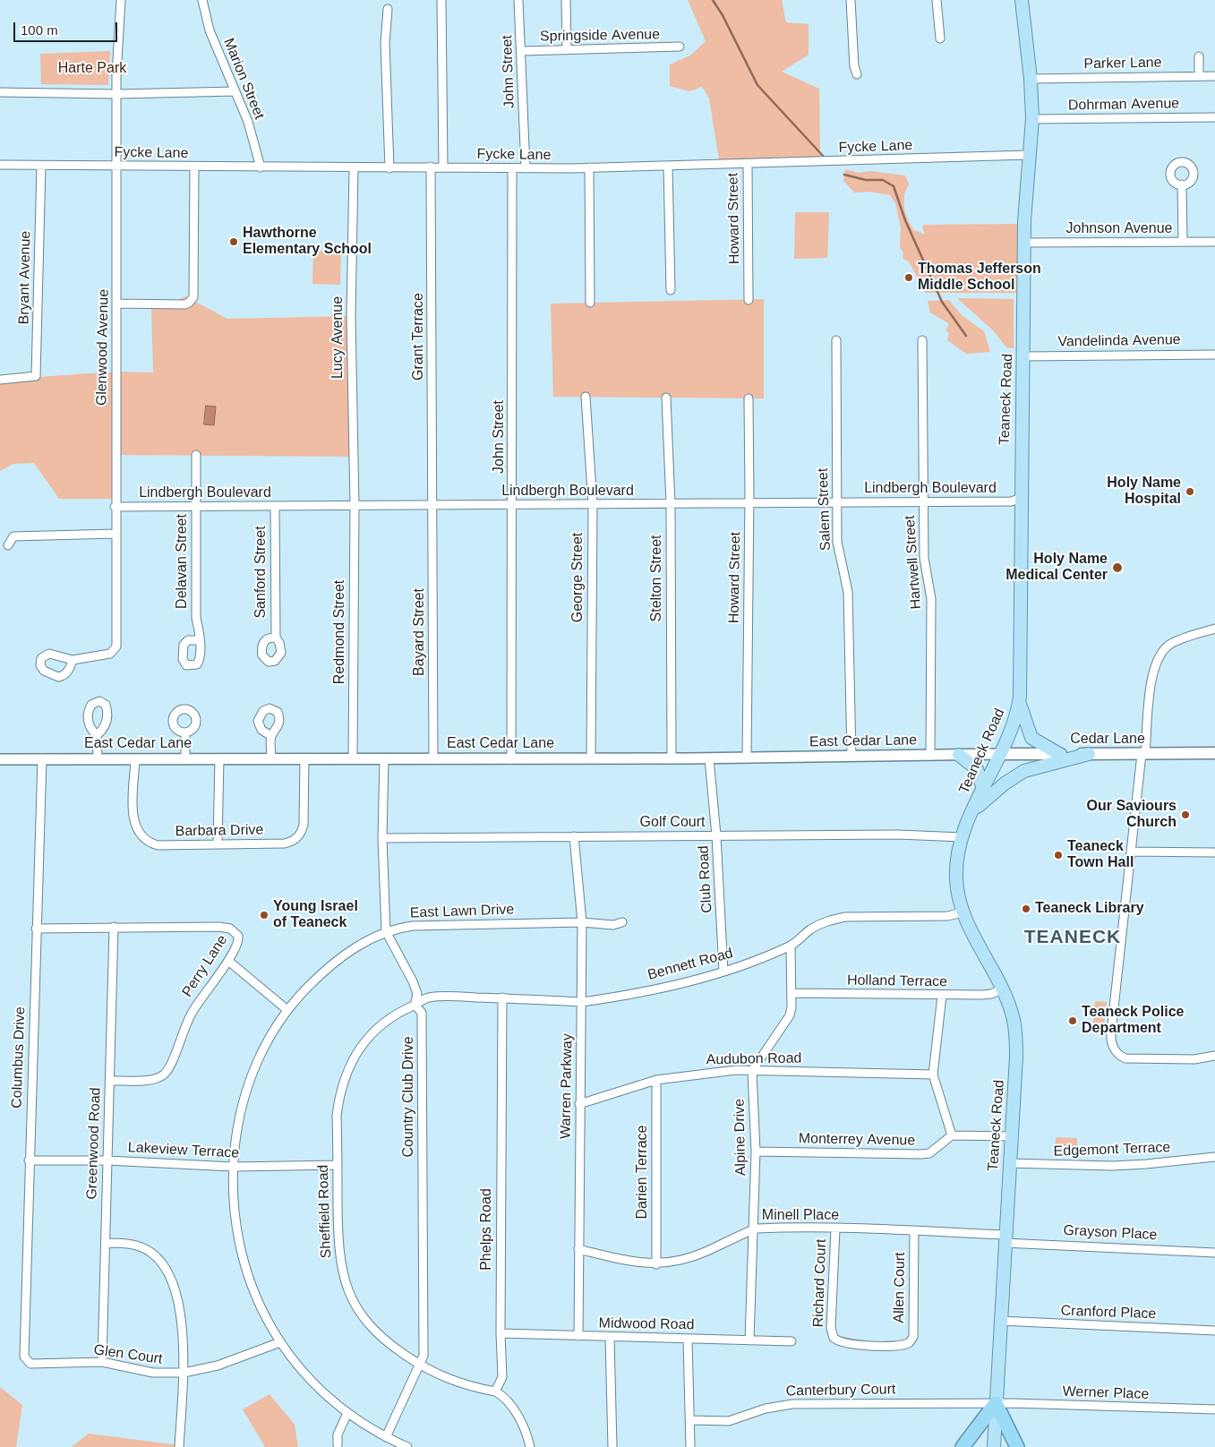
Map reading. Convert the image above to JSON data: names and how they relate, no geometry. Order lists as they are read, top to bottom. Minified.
{"streets":{"main road":["Teaneck Road","Cedar Lane"],"street":["Springside Avenue","Parker Lane","John Street","Marion Street","Dohrman Avenue","Fycke Lane","Howard Street","Johnson Avenue","Bryant Avenue","Grant Terrace","Lucy Avenue","Vandelinda Avenue","Glenwood Avenue","Lindbergh Boulevard","Salem Street","Delavan Street","Hartwell Street","Sanford Street","George Street","Stelton Street","Redmond Street","Bayard Street","East Cedar Lane","Golf Court","Barbara Drive","Club Road","East Lawn Drive","Bennett Road","Perry Lane","Holland Terrace","Columbus Drive","Audubon Road","Warren Parkway","Country Club Drive","Alpine Drive","Monterrey Avenue","Greenwood Road","Edgemont Terrace","Lakeview Terrace","Darien Terrace","Sheffield Road","Minell Place","Phelps Road","Grayson Place","Richard Court","Allen Court","Cranford Place","Midwood Road","Glen Court","Canterbury Court","Werner Place"]},"crossings":[["Springside Avenue","John Street"],["Parker Lane","Teaneck Road"],["John Street","Fycke Lane"],["John Street","Lindbergh Boulevard"],["John Street","East Cedar Lane"],["Marion Street","Fycke Lane"],["Dohrman Avenue","Teaneck Road"],["Fycke Lane","Howard Street"],["Fycke Lane","Bryant Avenue"],["Fycke Lane","Grant Terrace"],["Fycke Lane","Lucy Avenue"],["Fycke Lane","Glenwood Avenue"],["Fycke Lane","Teaneck Road"],["Howard Street","Lindbergh Boulevard"],["Howard Street","East Cedar Lane"],["Johnson Avenue","Teaneck Road"],["Grant Terrace","Lindbergh Boulevard"],["Grant Terrace","Bayard Street"],["Lucy Avenue","Lindbergh Boulevard"],["Lucy Avenue","Redmond Street"],["Vandelinda Avenue","Teaneck Road"],["Glenwood Avenue","Lindbergh Boulevard"],["Teaneck Road","Lindbergh Boulevard"],["Teaneck Road","Cedar Lane"],["Teaneck Road","East Cedar Lane"],["Teaneck Road","Golf Court"],["Teaneck Road","Bennett Road"],["Teaneck Road","Holland Terrace"],["Teaneck Road","Edgemont Terrace"],["Teaneck Road","Minell Place"],["Teaneck Road","Grayson Place"],["Teaneck Road","Cranford Place"],["Teaneck Road","Canterbury Court"],["Teaneck Road","Werner Place"],["Lindbergh Boulevard","Salem Street"],["Lindbergh Boulevard","Delavan Street"],["Lindbergh Boulevard","Hartwell Street"],["Lindbergh Boulevard","Sanford Street"],["Lindbergh Boulevard","George Street"],["Lindbergh Boulevard","Stelton Street"],["Lindbergh Boulevard","Redmond Street"],["Lindbergh Boulevard","Bayard Street"],["Salem Street","East Cedar Lane"],["Hartwell Street","East Cedar Lane"],["George Street","East Cedar Lane"],["Stelton Street","East Cedar Lane"],["Redmond Street","East Cedar Lane"],["Bayard Street","East Cedar Lane"],["Cedar Lane","East Cedar Lane"],["East Cedar Lane","Barbara Drive"],["East Cedar Lane","Club Road"],["East Cedar Lane","Columbus Drive"],["East Cedar Lane","Country Club Drive"],["Golf Court","Club Road"],["Golf Court","Warren Parkway"],["Golf Court","Country Club Drive"],["Club Road","Bennett Road"],["East Lawn Drive","Warren Parkway"],["East Lawn Drive","Country Club Drive"],["East Lawn Drive","Lakeview Terrace"],["East Lawn Drive","Glen Court"],["Bennett Road","Warren Parkway"],["Bennett Road","Country Club Drive"],["Bennett Road","Sheffield Road"],["Bennett Road","Phelps Road"],["Perry Lane","Columbus Drive"],["Perry Lane","Greenwood Road"],["Columbus Drive","Lakeview Terrace"],["Columbus Drive","Glen Court"],["Audubon Road","Warren Parkway"],["Audubon Road","Alpine Drive"],["Audubon Road","Darien Terrace"],["Warren Parkway","Minell Place"],["Warren Parkway","Midwood Road"],["Country Club Drive","Sheffield Road"],["Alpine Drive","Monterrey Avenue"],["Alpine Drive","Minell Place"],["Alpine Drive","Midwood Road"],["Greenwood Road","Lakeview Terrace"],["Greenwood Road","Glen Court"],["Lakeview Terrace","Sheffield Road"],["Darien Terrace","Minell Place"],["Sheffield Road","Phelps Road"],["Minell Place","Grayson Place"],["Minell Place","Richard Court"],["Minell Place","Allen Court"],["Phelps Road","Midwood Road"],["Richard Court","Allen Court"],["Canterbury Court","Werner Place"]],"districts":["TEANECK"],"parks":["Harte Park"],"places":["Hawthorne Elementary School","Thomas Jefferson Middle School","Holy Name Hospital","Holy Name Medical Center","Our Saviours Church","Teaneck Town Hall","Teaneck Library","Young Israel of Teaneck","Teaneck Police Department"],"scale_bar":"100 m"}
